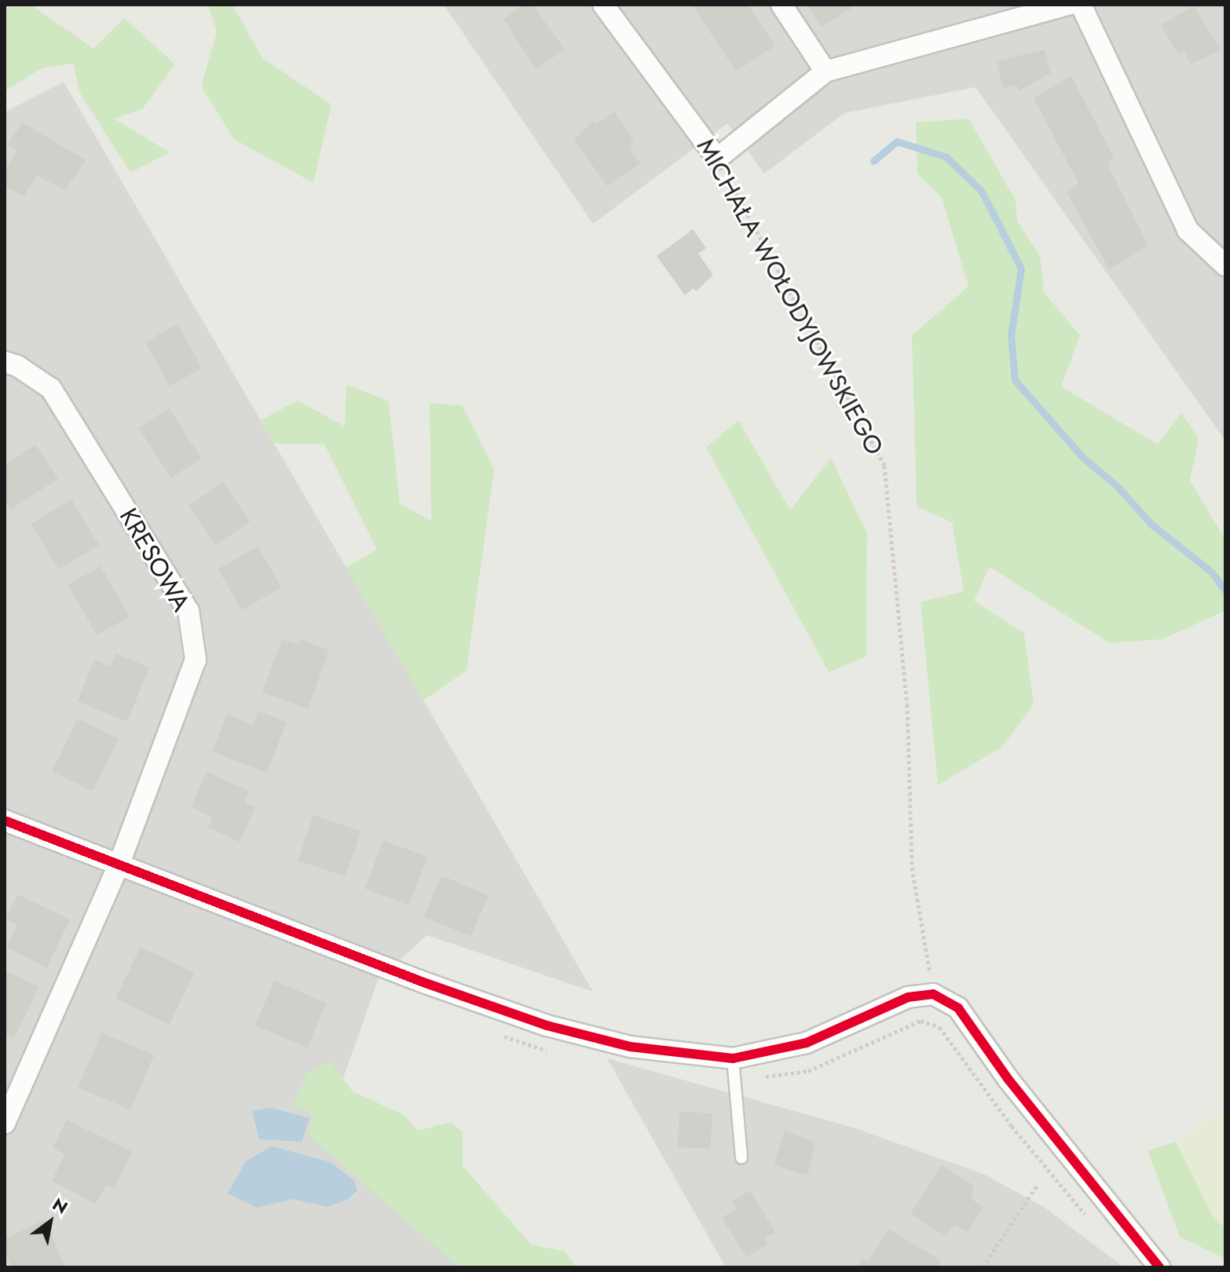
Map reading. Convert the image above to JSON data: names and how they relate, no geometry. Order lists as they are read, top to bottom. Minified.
{"streets":{"street":["MICHAŁA WOŁODYJOWSKIEGO","KRESOWA"]},"north":"top right"}
